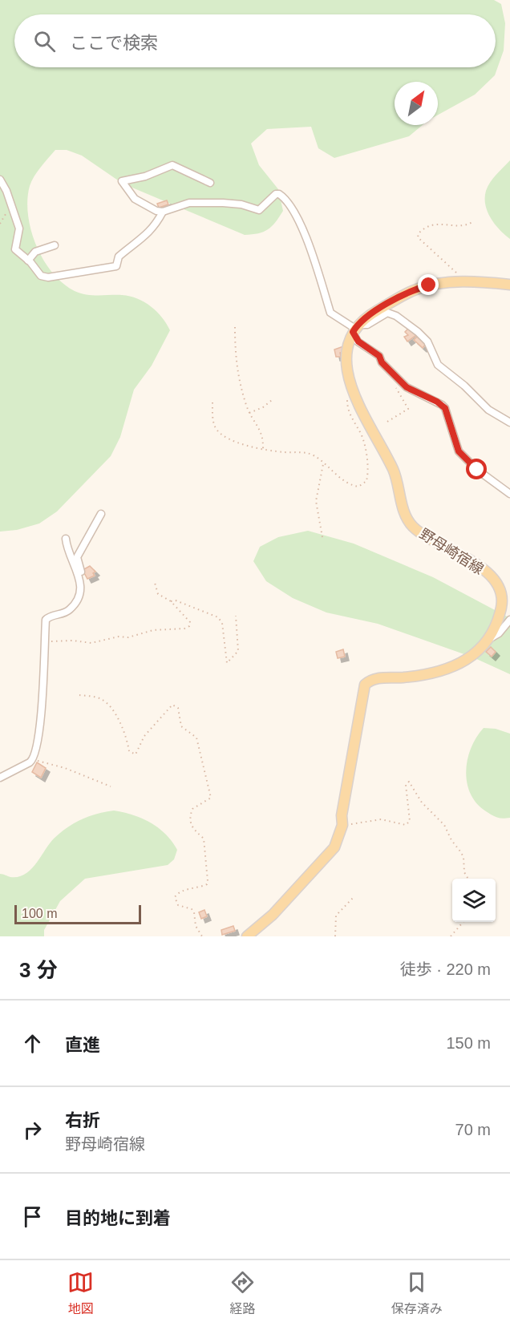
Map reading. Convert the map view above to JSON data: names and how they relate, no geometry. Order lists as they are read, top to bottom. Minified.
{"streets":{"main road":["野母崎宿線"]},"scale_bar":"100 m","north":"top right","page":{"search":"ここで検索","scale":"100 m","heading":["3 分","徒歩 · 220 m"],"list":[["直進","150 m"],["右折","野母崎宿線","70 m"],"目的地に到着"],"nav":["地図","経路","保存済み"]}}
